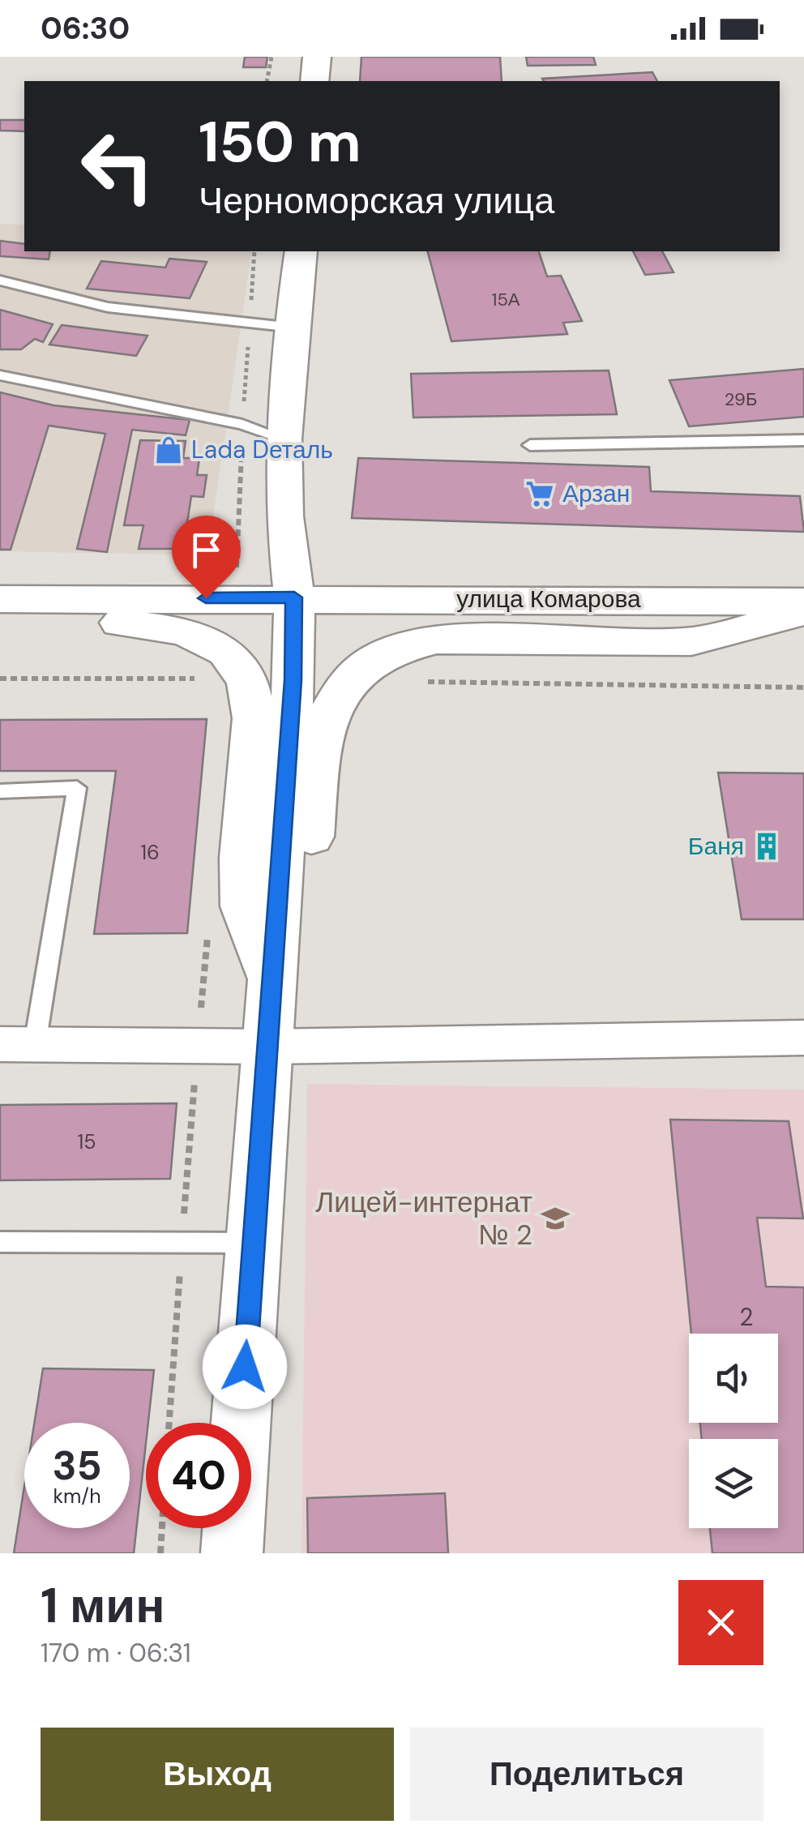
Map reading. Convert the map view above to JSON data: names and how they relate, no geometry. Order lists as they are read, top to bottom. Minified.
{"streets":{"street":["улица Комарова"]},"places":{"shop":["Lada Dеталь"],"supermarket":["Арзан"],"building":["Баня"],"school or university":["Лицей-интернат № 2"]},"house_numbers":["15А","29Б","16","15","2"],"page":{"status":"06:30","turn":["150 m","Черноморская улица"],"speed":"35 km/h","limit":"40","heading":["1 мин","170 m · 06:31"],"buttons":["Выход","Поделиться"]}}
